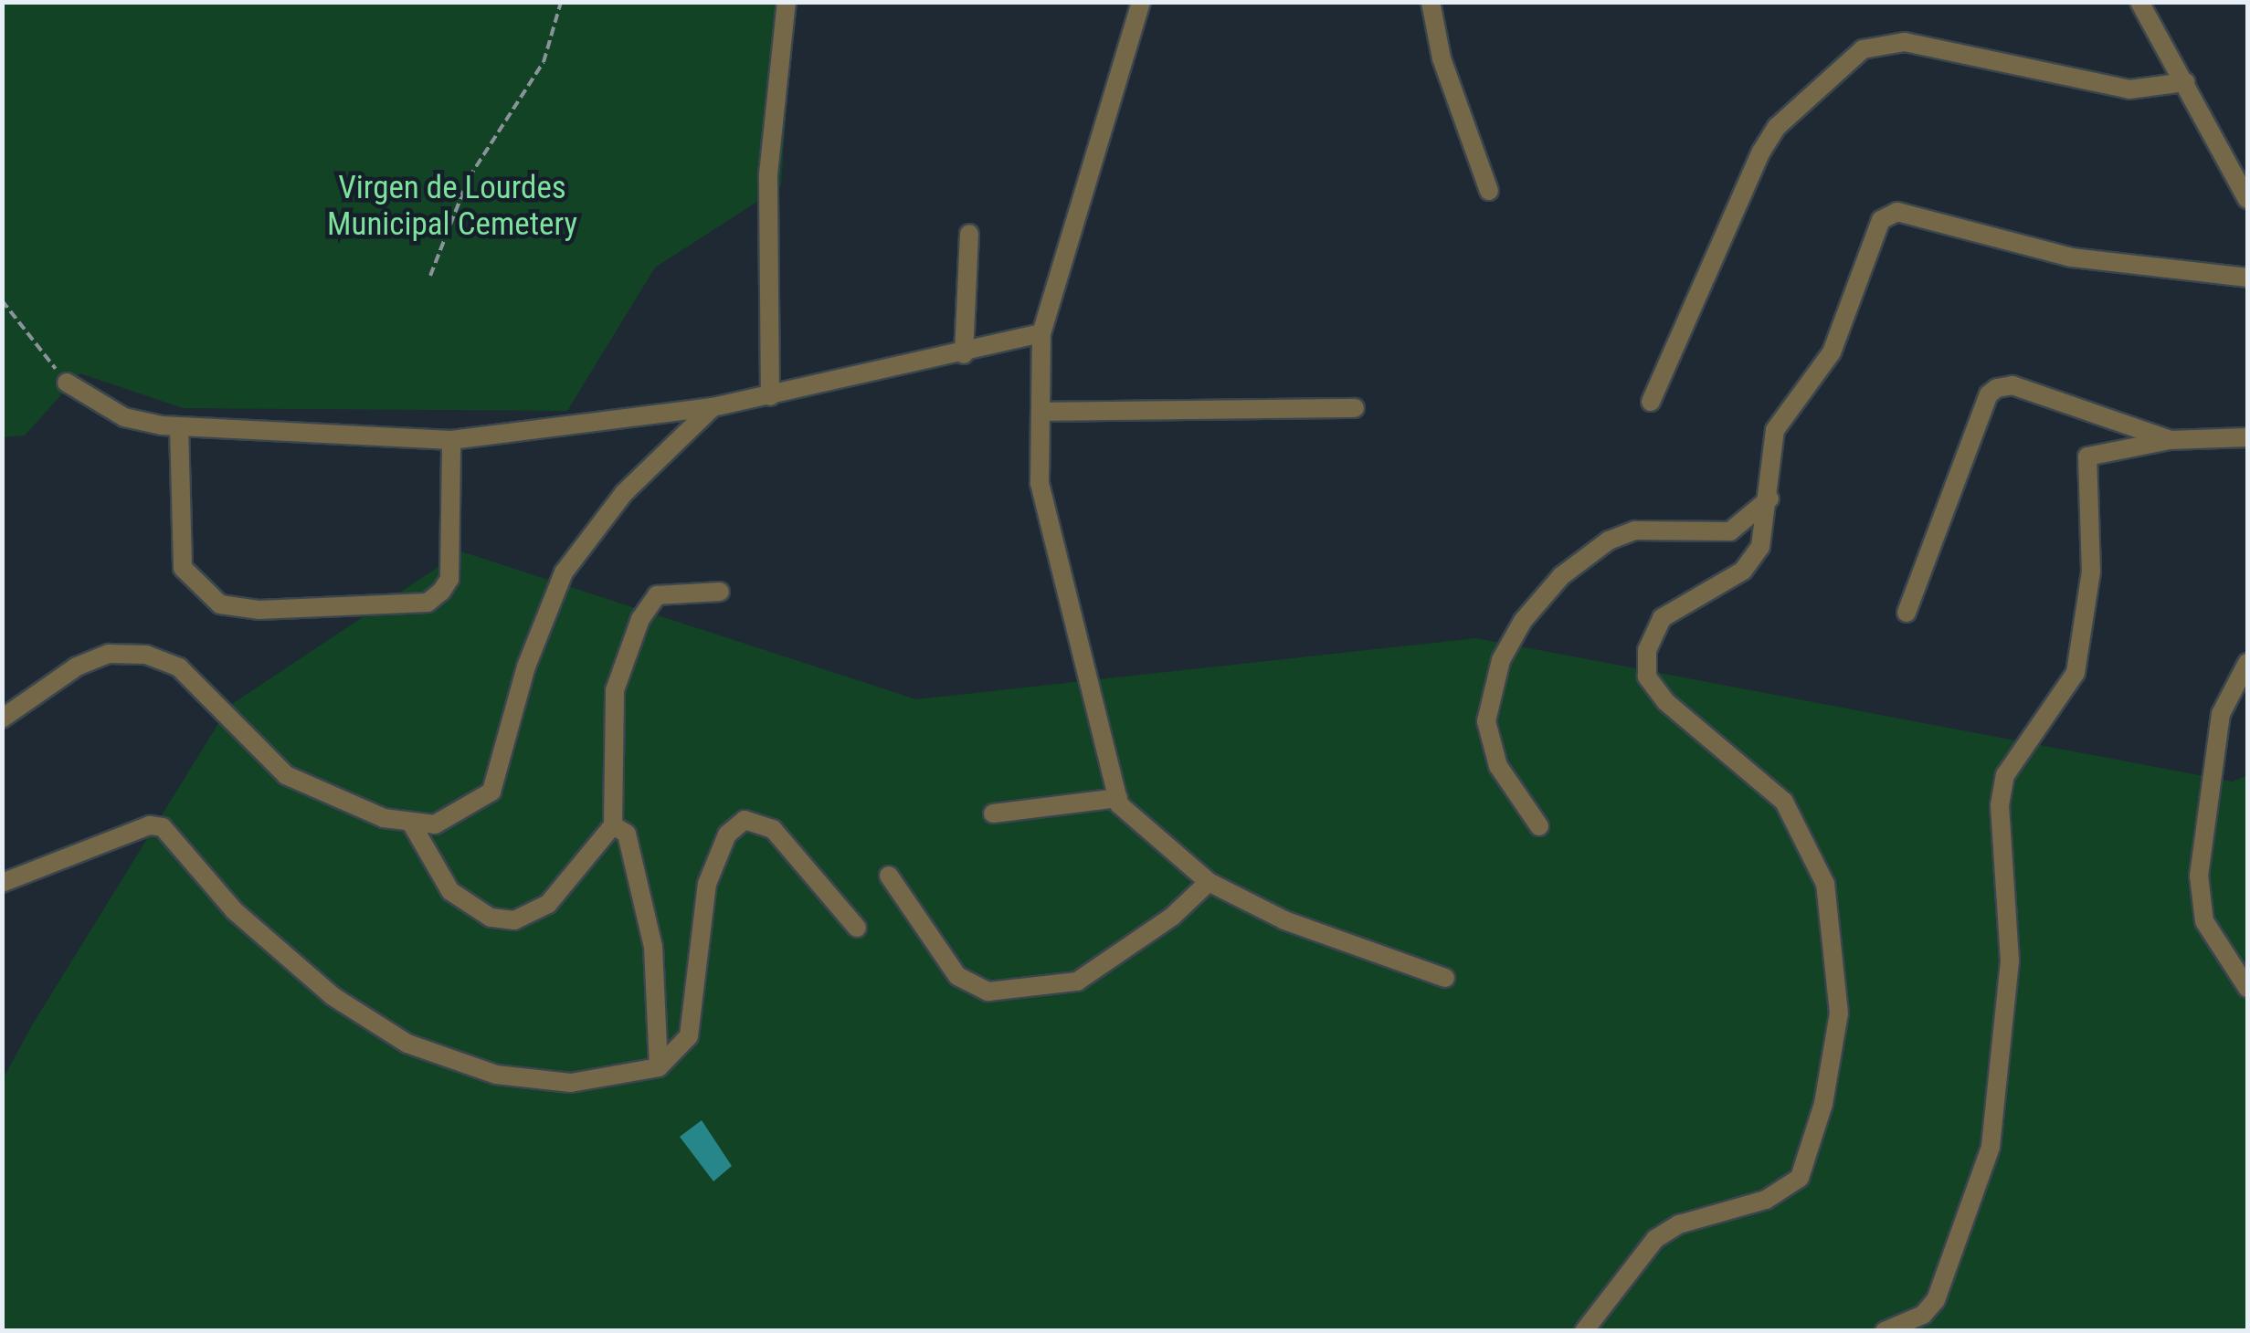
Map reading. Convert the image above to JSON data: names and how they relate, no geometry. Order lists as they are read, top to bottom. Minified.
{"parks":["Virgen de Lourdes Municipal Cemetery"]}
